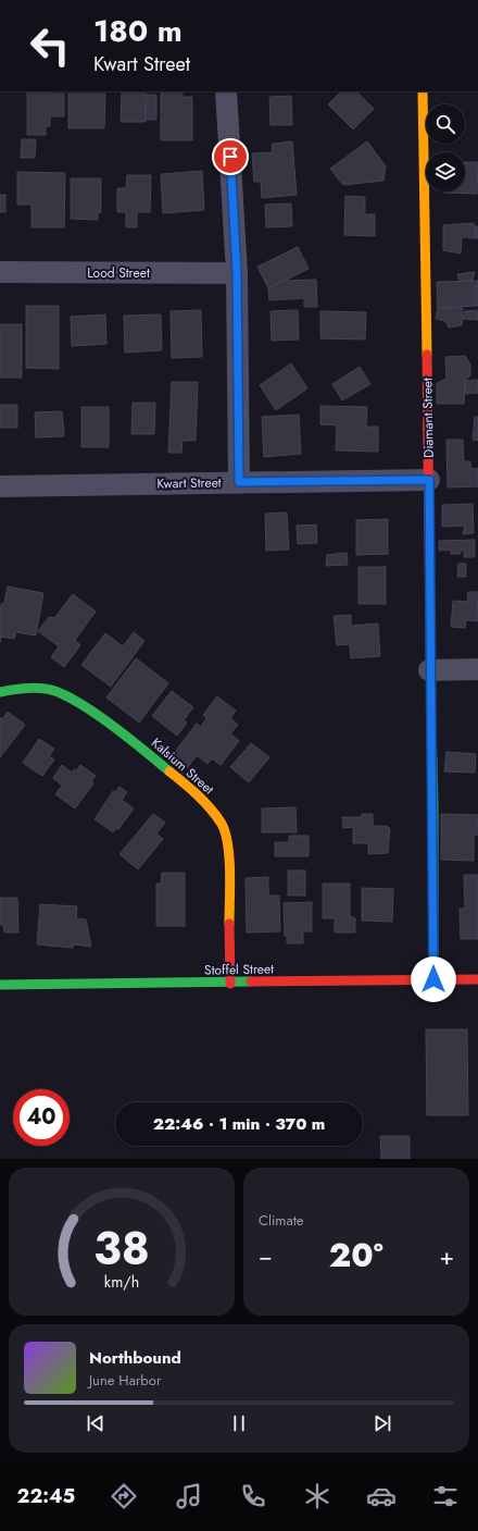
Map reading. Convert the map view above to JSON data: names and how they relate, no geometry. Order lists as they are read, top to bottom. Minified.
{"streets":{"street":["Lood Street","Diamant Street","Kwart Street","Kalsium Street","Stoffel Street"]},"crossings":[["Diamant Street","Kwart Street"],["Diamant Street","Stoffel Street"],["Kalsium Street","Stoffel Street"]],"page":{"turn":["180 m","Kwart Street"],"limit":"40","trip":"22:46 · 1 min · 370 m","tile":"Climate","heat":["−","20°","+"],"song":["Northbound","June Harbor"],"tabs":"22:45","gauge":["38","km/h"]}}
